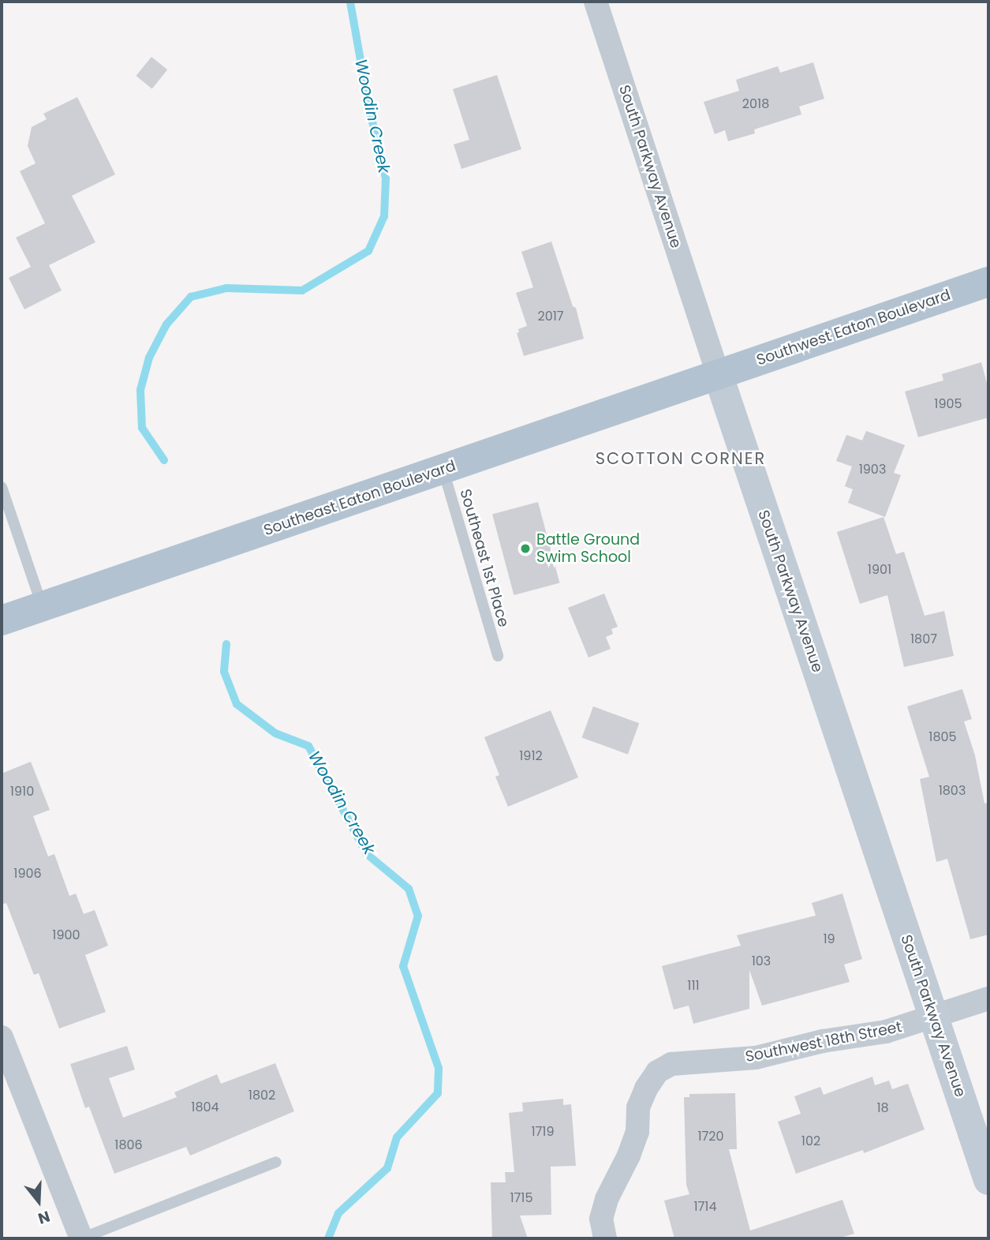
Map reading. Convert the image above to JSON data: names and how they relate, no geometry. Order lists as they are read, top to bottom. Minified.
{"streets":{"main road":["South Parkway Avenue","Southwest Eaton Boulevard","Southeast Eaton Boulevard"],"street":["Southwest 18th Street"],"lane":["Southeast 1st Place"]},"crossings":[["South Parkway Avenue","Southwest Eaton Boulevard"],["South Parkway Avenue","Southeast Eaton Boulevard"],["South Parkway Avenue","Southwest 18th Street"],["Southwest Eaton Boulevard","Southeast Eaton Boulevard"],["Southeast Eaton Boulevard","Southeast 1st Place"]],"districts":["SCOTTON CORNER"],"water":["Woodin Creek"],"places":["Battle Ground Swim School"],"house_numbers":["2018","2017","1905","1903","1901","1807","1805","1912","1803","1910","1906","1900","19","103","111","1802","1804","18","1719","1720","102","1806","1715","1714"],"north":"bottom"}
